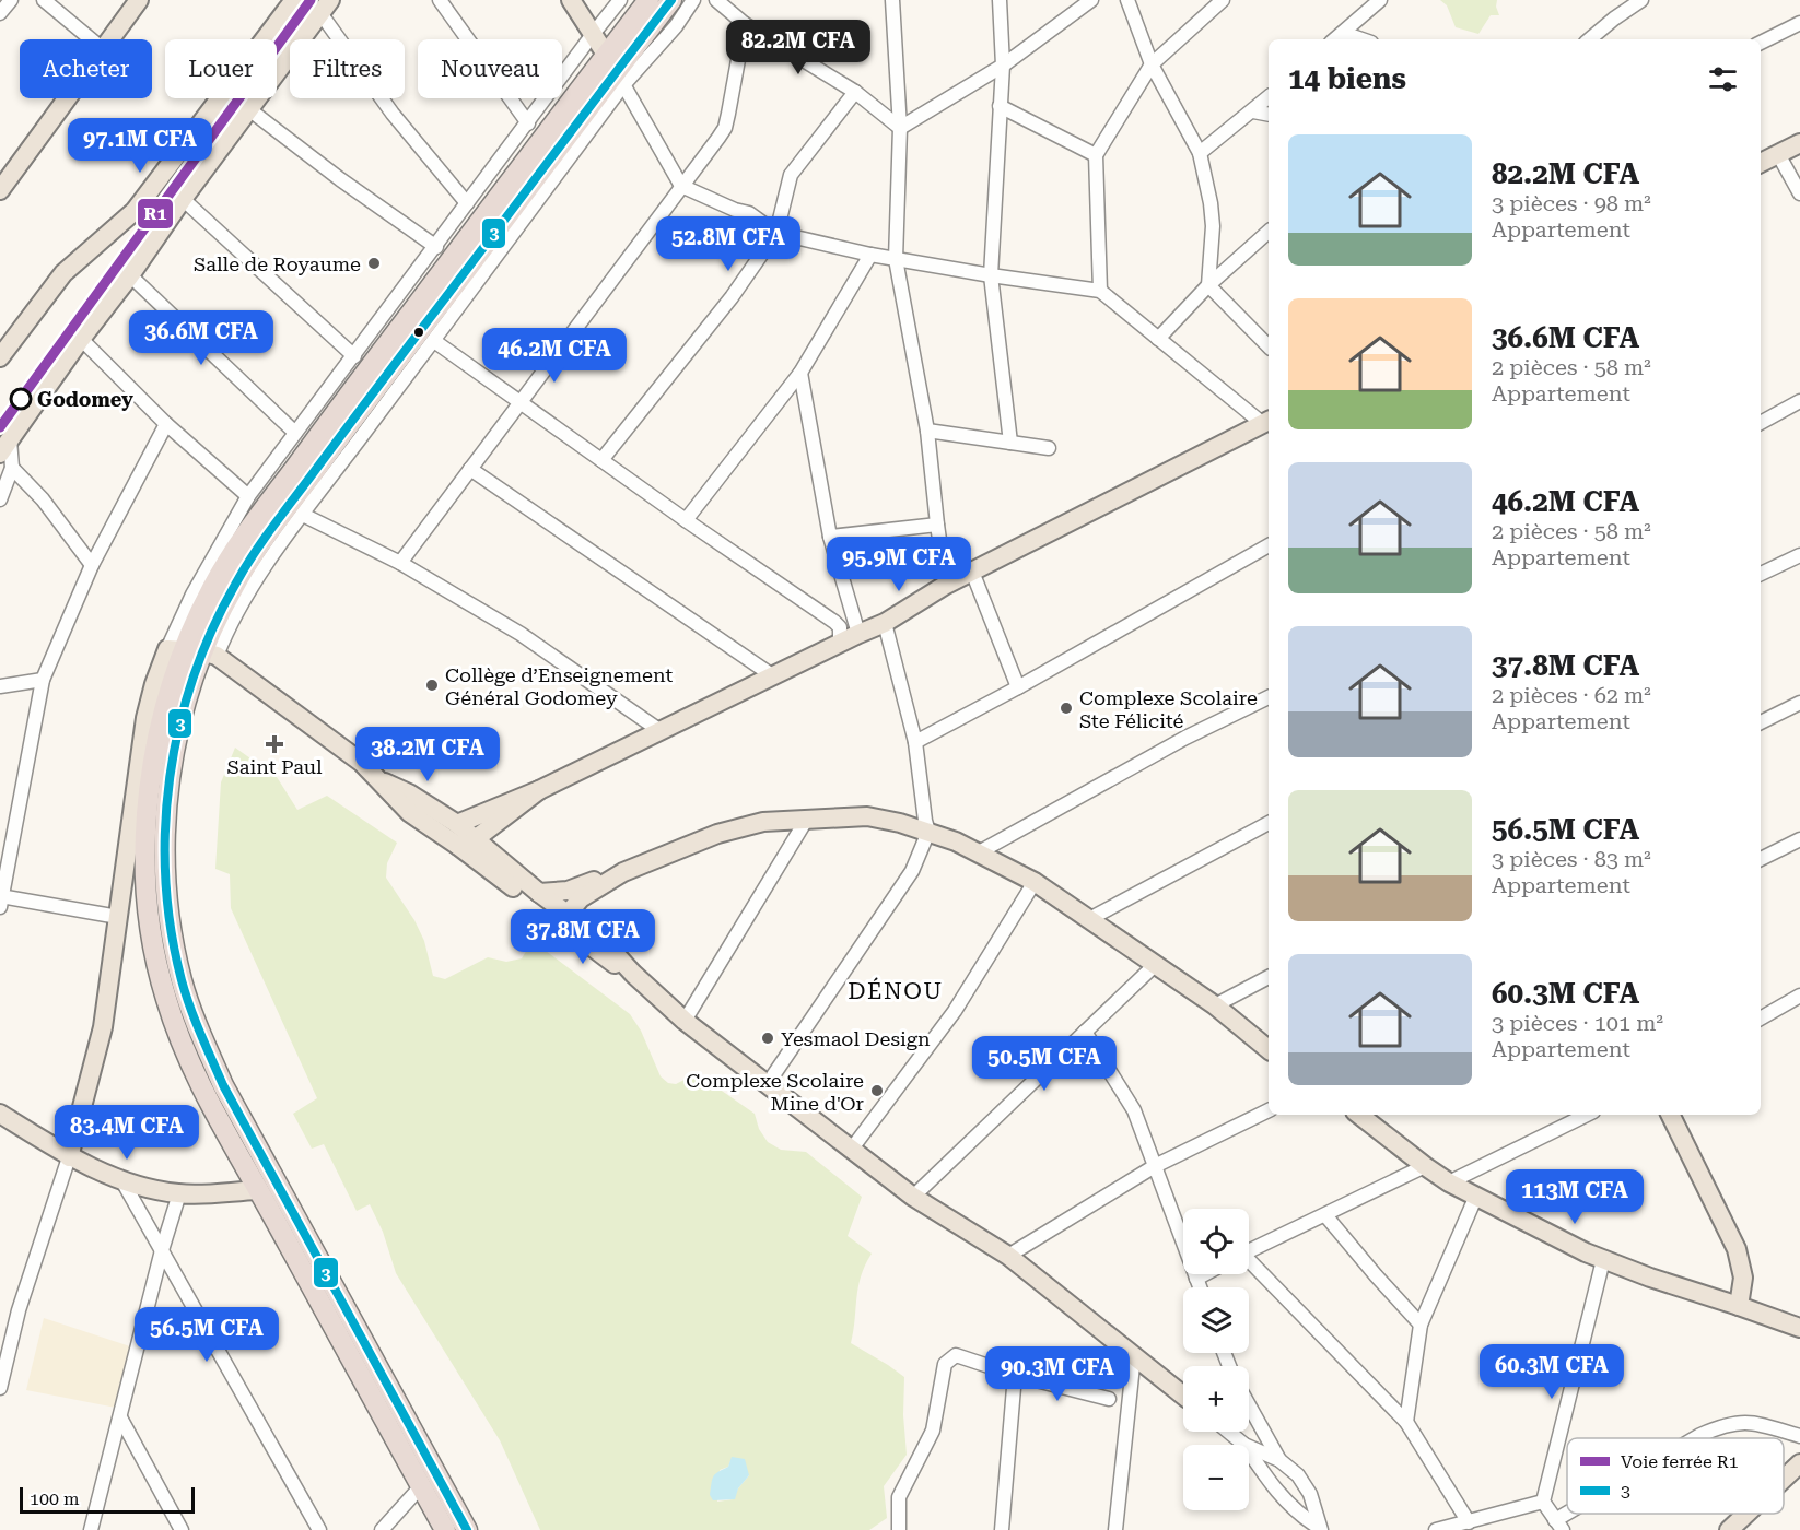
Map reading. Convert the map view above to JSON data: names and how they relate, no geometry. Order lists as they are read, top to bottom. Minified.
{"districts":["DÉNOU"],"places":{"other":["Salle de Royaume","Godomey","Collège d’Enseignement Général Godomey","Complexe Scolaire Ste Félicité","Yesmaol Design","Complexe Scolaire Mine d'Or"],"health":["Saint Paul"]},"lines":["rail line R1","transit line 3"],"legend":["Voie ferrée R1","3"],"scale_bar":"100 m","page":{"price":["82.2M CFA","97.1M CFA","52.8M CFA","36.6M CFA","46.2M CFA","95.9M CFA","38.2M CFA","37.8M CFA","50.5M CFA","83.4M CFA","113M CFA","56.5M CFA","60.3M CFA","90.3M CFA"],"chip":["Acheter","Louer","Filtres","Nouveau"],"heading":"14 biens","list":[{"name":"82.2M CFA","note":"3 pièces · 98 m² · Appartement"},{"name":"36.6M CFA","note":"2 pièces · 58 m² · Appartement"},{"name":"46.2M CFA","note":"2 pièces · 58 m² · Appartement"},{"name":"37.8M CFA","note":"2 pièces · 62 m² · Appartement"},{"name":"56.5M CFA","note":"3 pièces · 83 m² · Appartement"},{"name":"60.3M CFA","note":"3 pièces · 101 m² · Appartement"}],"map_buttons":["+","−"],"scale":"100 m"}}
